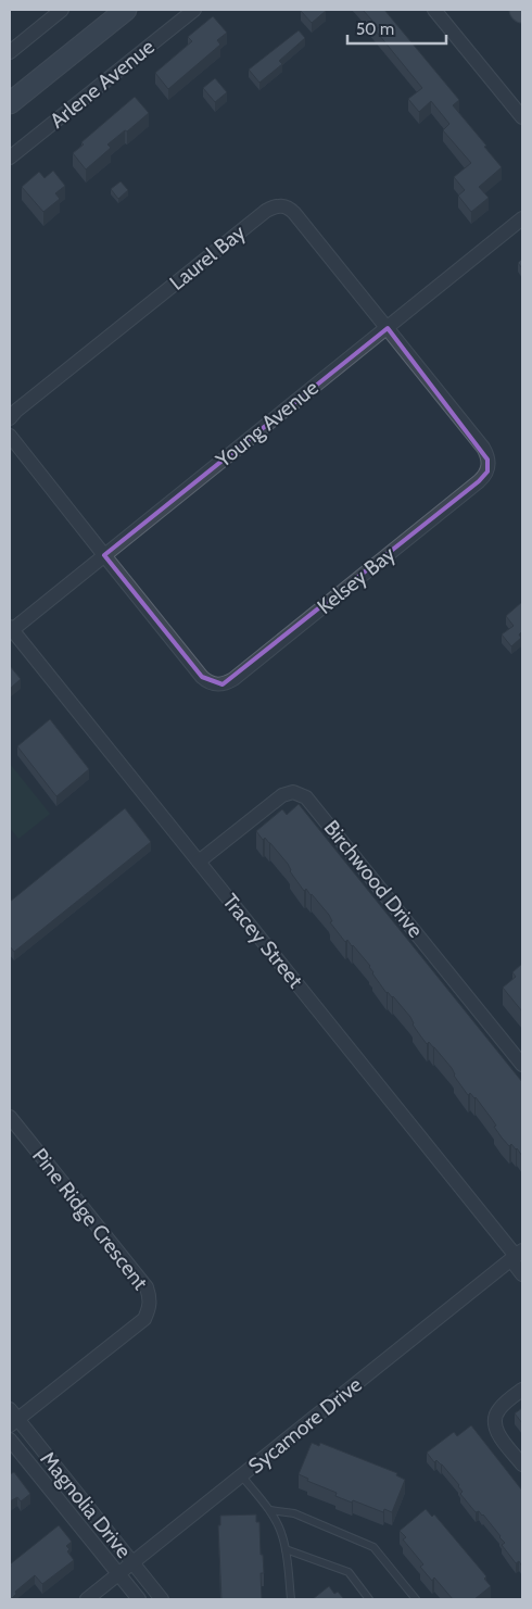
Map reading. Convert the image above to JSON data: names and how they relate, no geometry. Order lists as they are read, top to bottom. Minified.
{"streets":{"street":["Arlene Avenue","Laurel Bay","Young Avenue","Kelsey Bay","Birchwood Drive","Tracey Street","Pine Ridge Crescent","Sycamore Drive","Magnolia Drive"]},"crossings":[["Laurel Bay","Young Avenue"],["Laurel Bay","Kelsey Bay"],["Young Avenue","Kelsey Bay"],["Young Avenue","Tracey Street"],["Birchwood Drive","Tracey Street"],["Tracey Street","Sycamore Drive"],["Pine Ridge Crescent","Magnolia Drive"],["Sycamore Drive","Magnolia Drive"]],"scale_bar":"50 m"}
